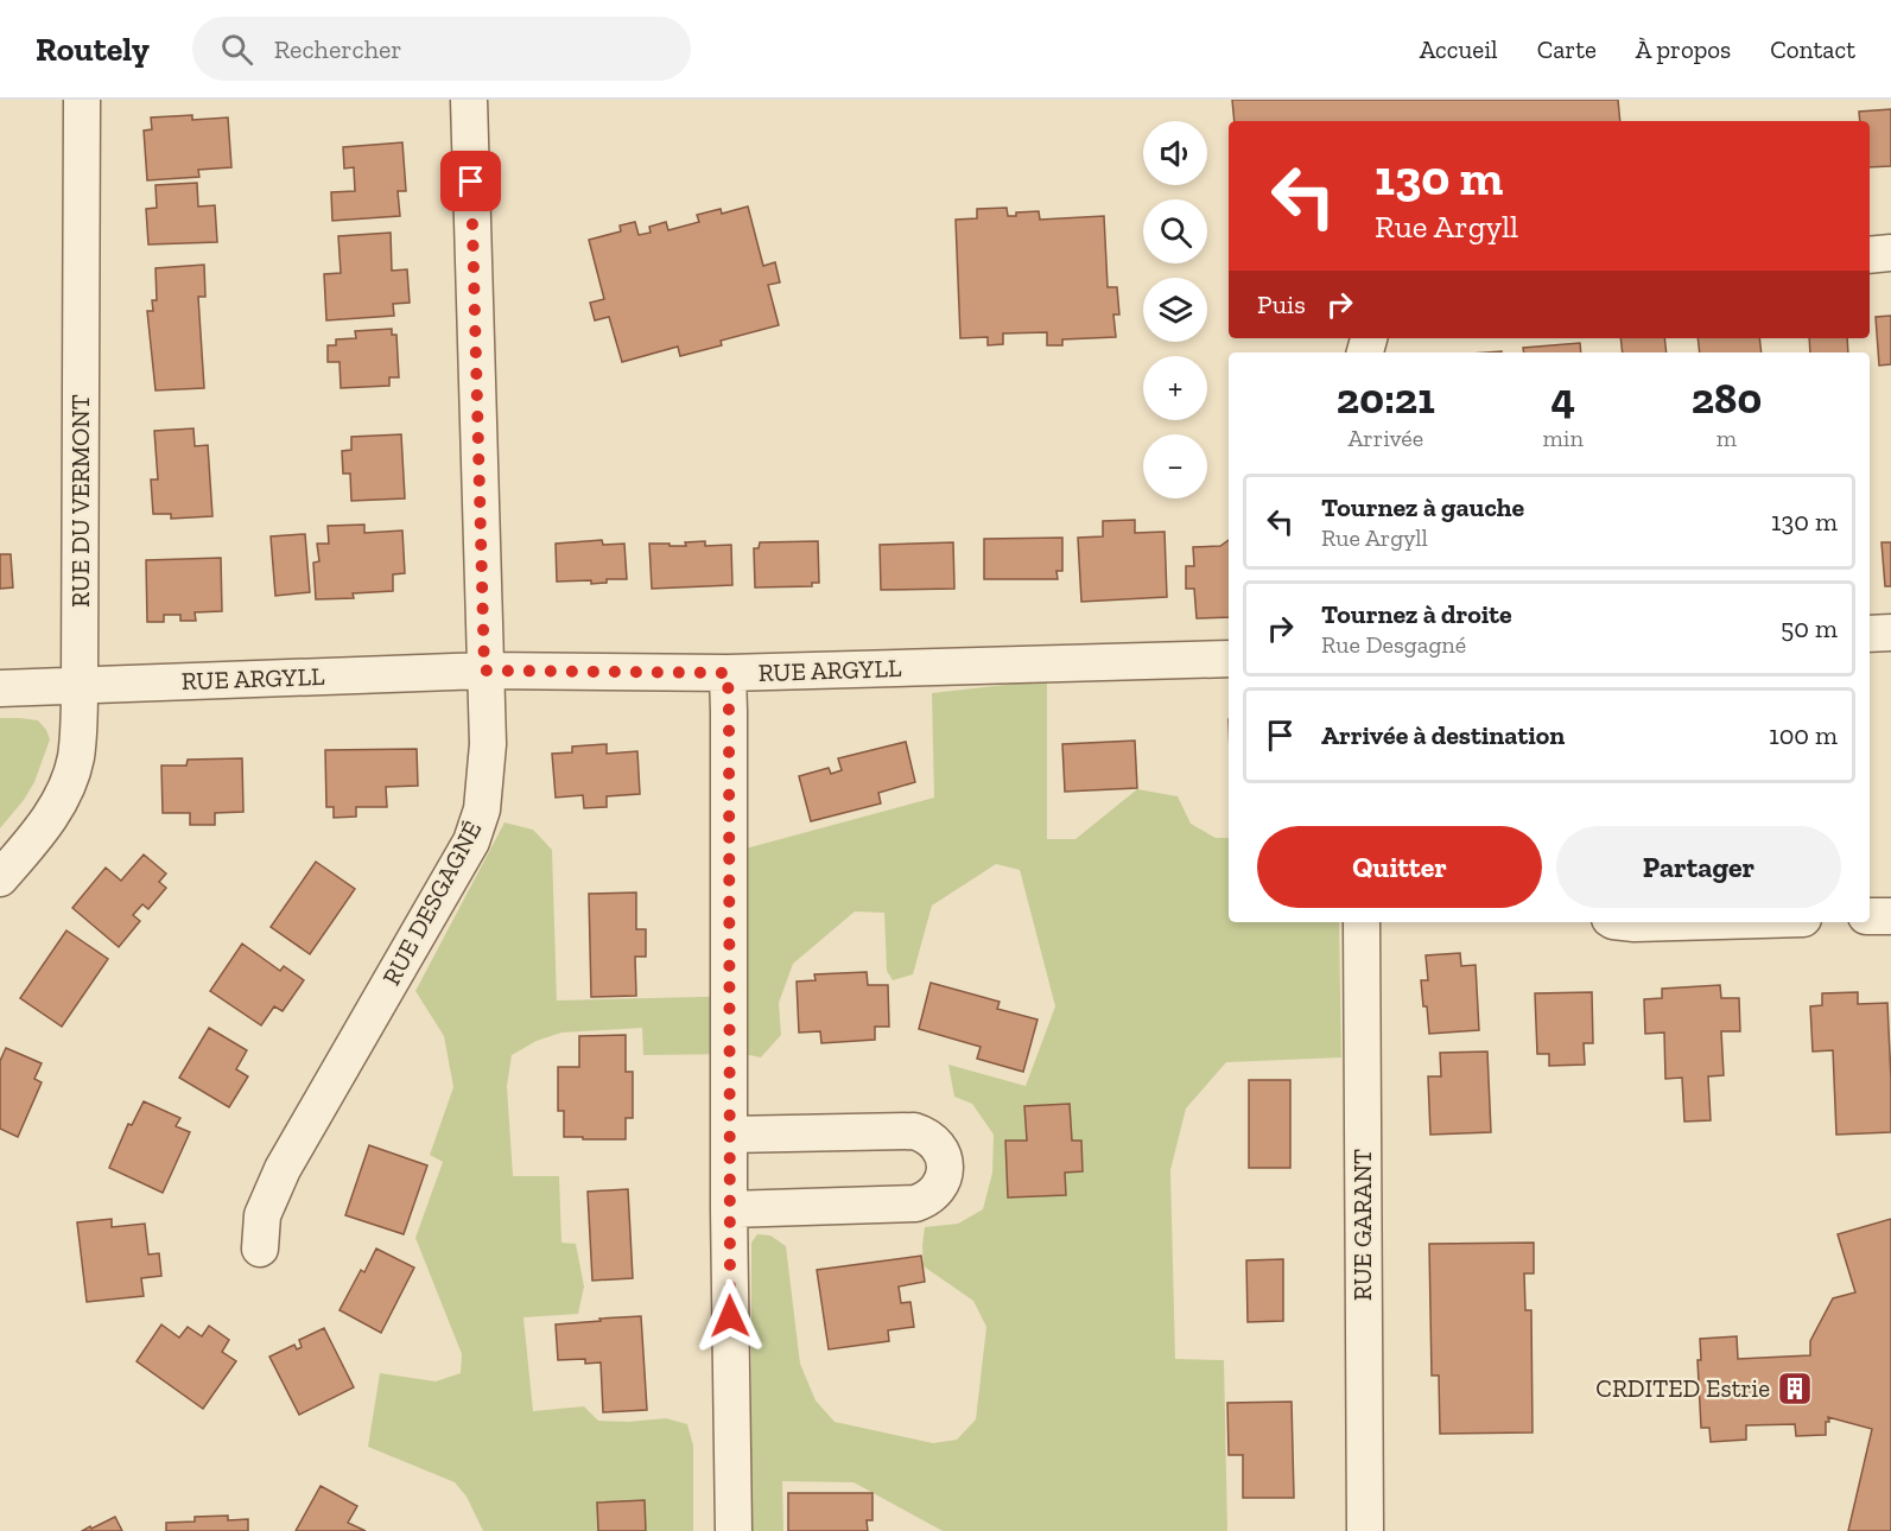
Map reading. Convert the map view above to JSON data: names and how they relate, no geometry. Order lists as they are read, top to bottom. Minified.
{"streets":{"street":["RUE DU VERMONT","RUE ARGYLL","RUE DESGAGNÉ","RUE GARANT"]},"crossings":[["RUE DU VERMONT","RUE ARGYLL"],["RUE ARGYLL","RUE DESGAGNÉ"]],"places":{"building":["CRDITED Estrie"]},"page":{"header":"Routely","search":"Rechercher","nav":["Accueil","Carte","À propos","Contact"],"map_buttons":["+","−"],"turn":["130 m","Rue Argyll"],"then":"Puis","eta":["20:21","Arrivée","4","min","280","m"],"list":[{"name":"Tournez à gauche","note":"Rue Argyll","value":"130 m"},{"name":"Tournez à droite","note":"Rue Desgagné","value":"50 m"},{"name":"Arrivée à destination","value":"100 m"}],"buttons":["Quitter","Partager"]}}
